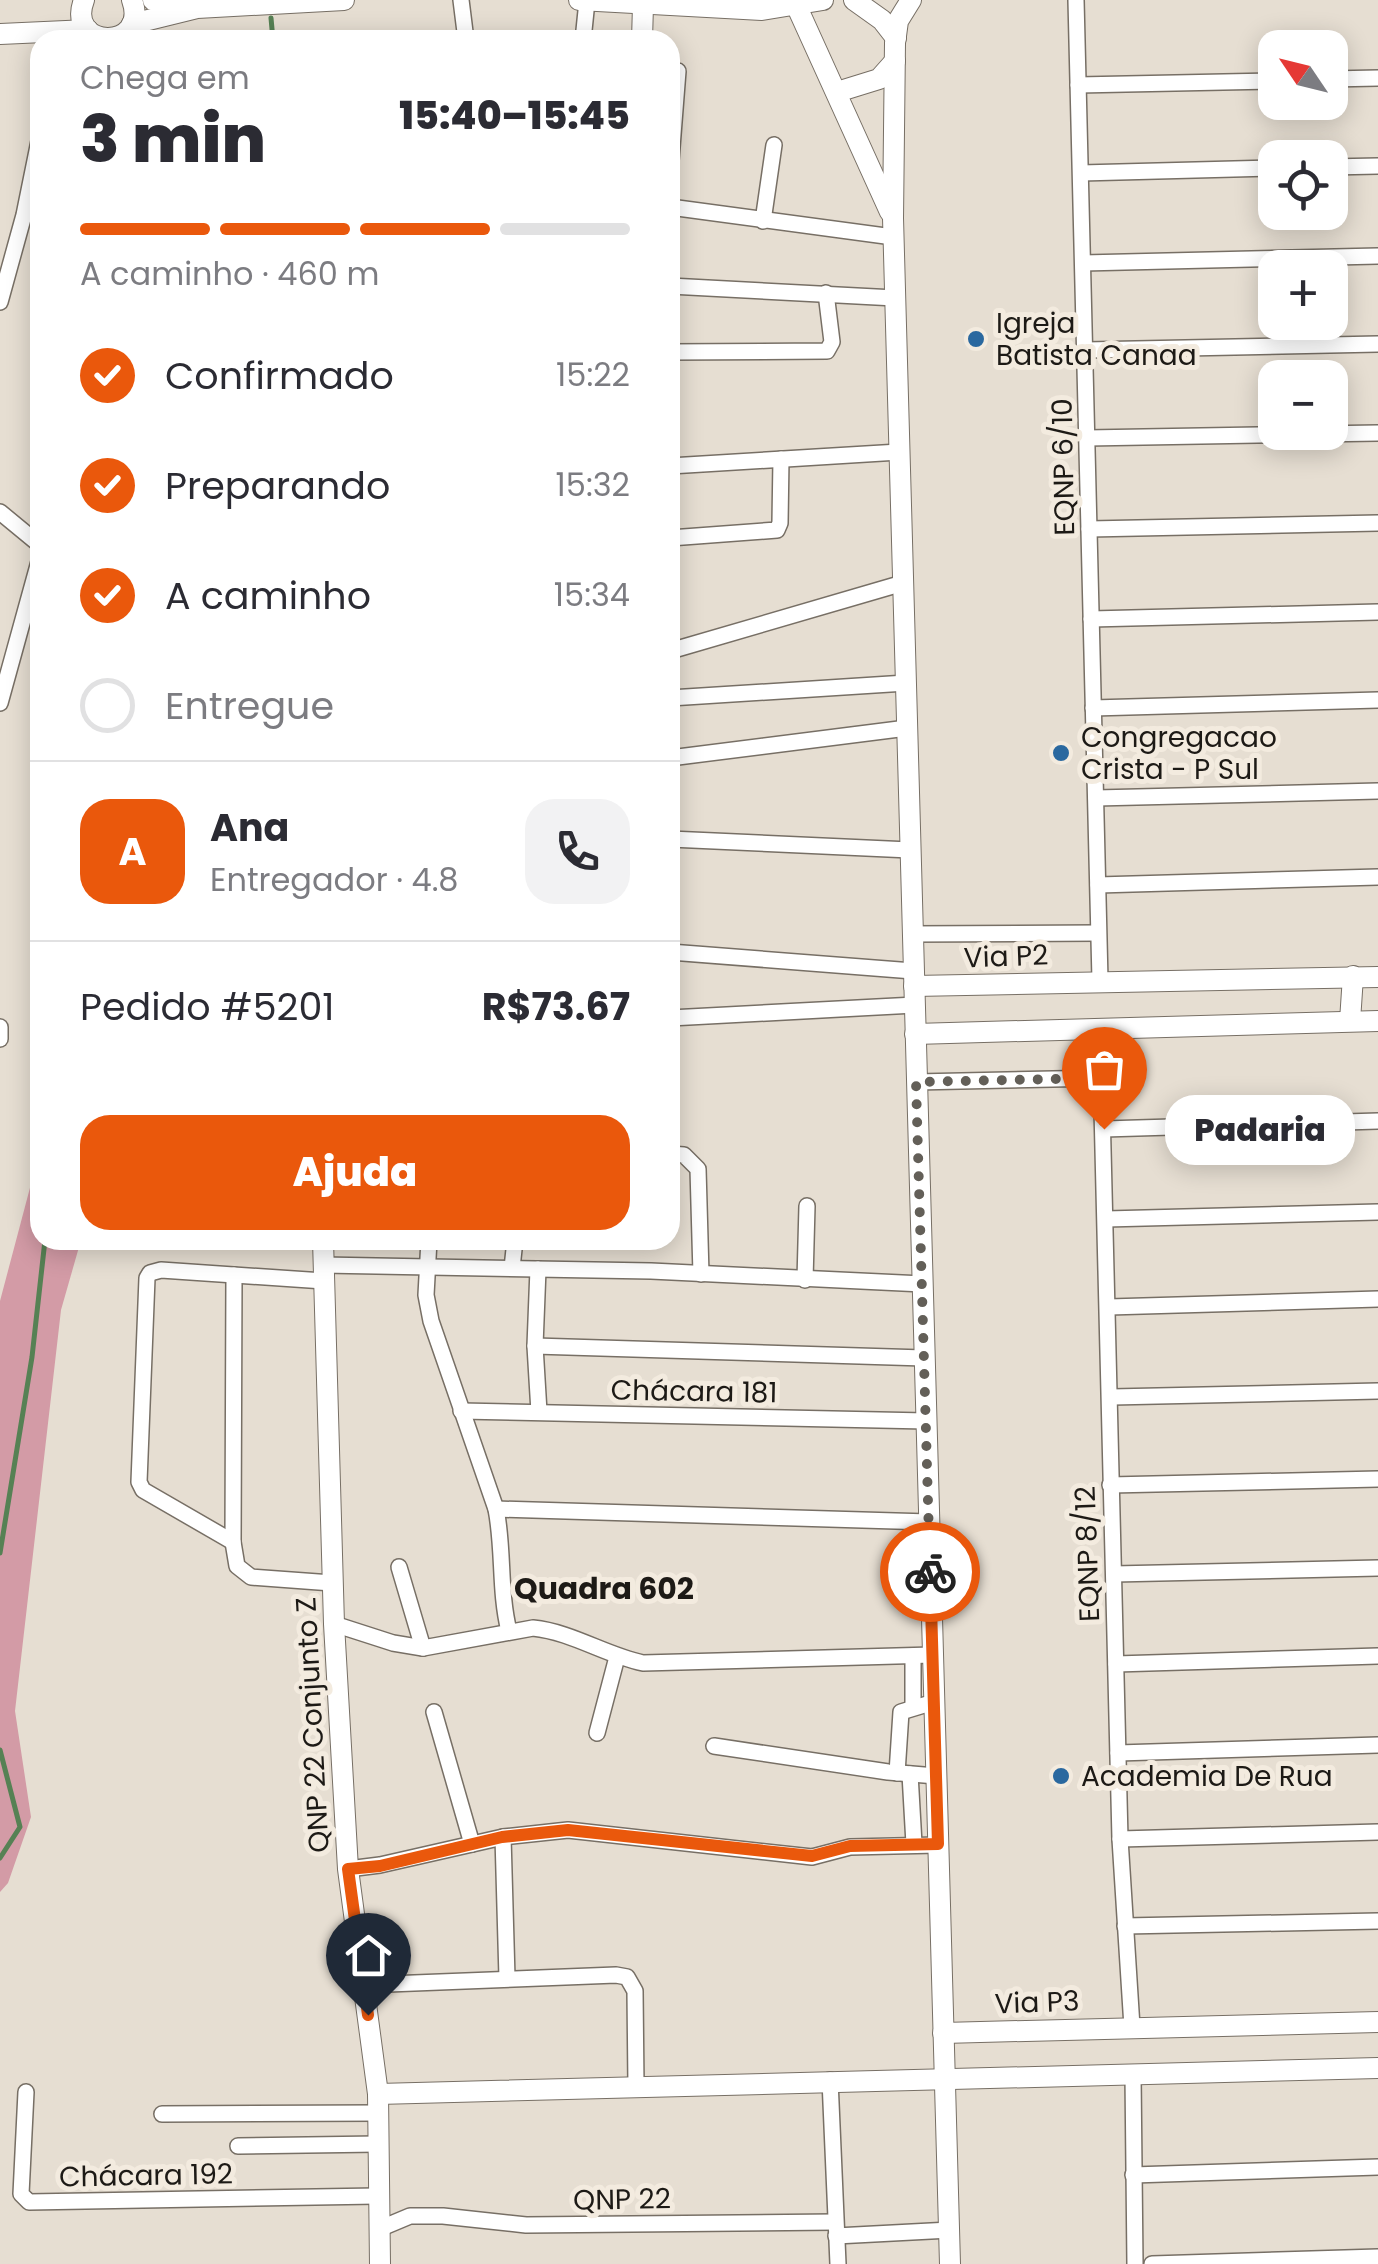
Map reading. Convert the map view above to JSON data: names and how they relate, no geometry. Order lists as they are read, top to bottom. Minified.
{"streets":{"street":["EQNP 6/10","Via P2","Chácara 181","EQNP 8/12","QNP 22 Conjunto Z","Via P3","Chácara 192","QNP 22"]},"crossings":[["EQNP 6/10","Via P2"],["EQNP 8/12","Via P3"],["QNP 22 Conjunto Z","Chácara 192"],["QNP 22 Conjunto Z","QNP 22"],["Chácara 192","QNP 22"]],"districts":["Quadra 602"],"places":["Igreja Batista Canaa","Congregacao Crista - P Sul","Padaria","Academia De Rua"],"north":"top left","page":{"map_buttons":["+","−"],"heading":["3 min","Chega em","15:40–15:45"],"panel":["Ana","Entregador · 4.8","Pedido #5201","R$73.67"],"bar":"A caminho · 460 m","list":[["Confirmado","15:22"],["Preparando","15:32"],["A caminho","15:34"],"Entregue"],"round":"A","bubble":"Padaria","buttons":"Ajuda"}}
